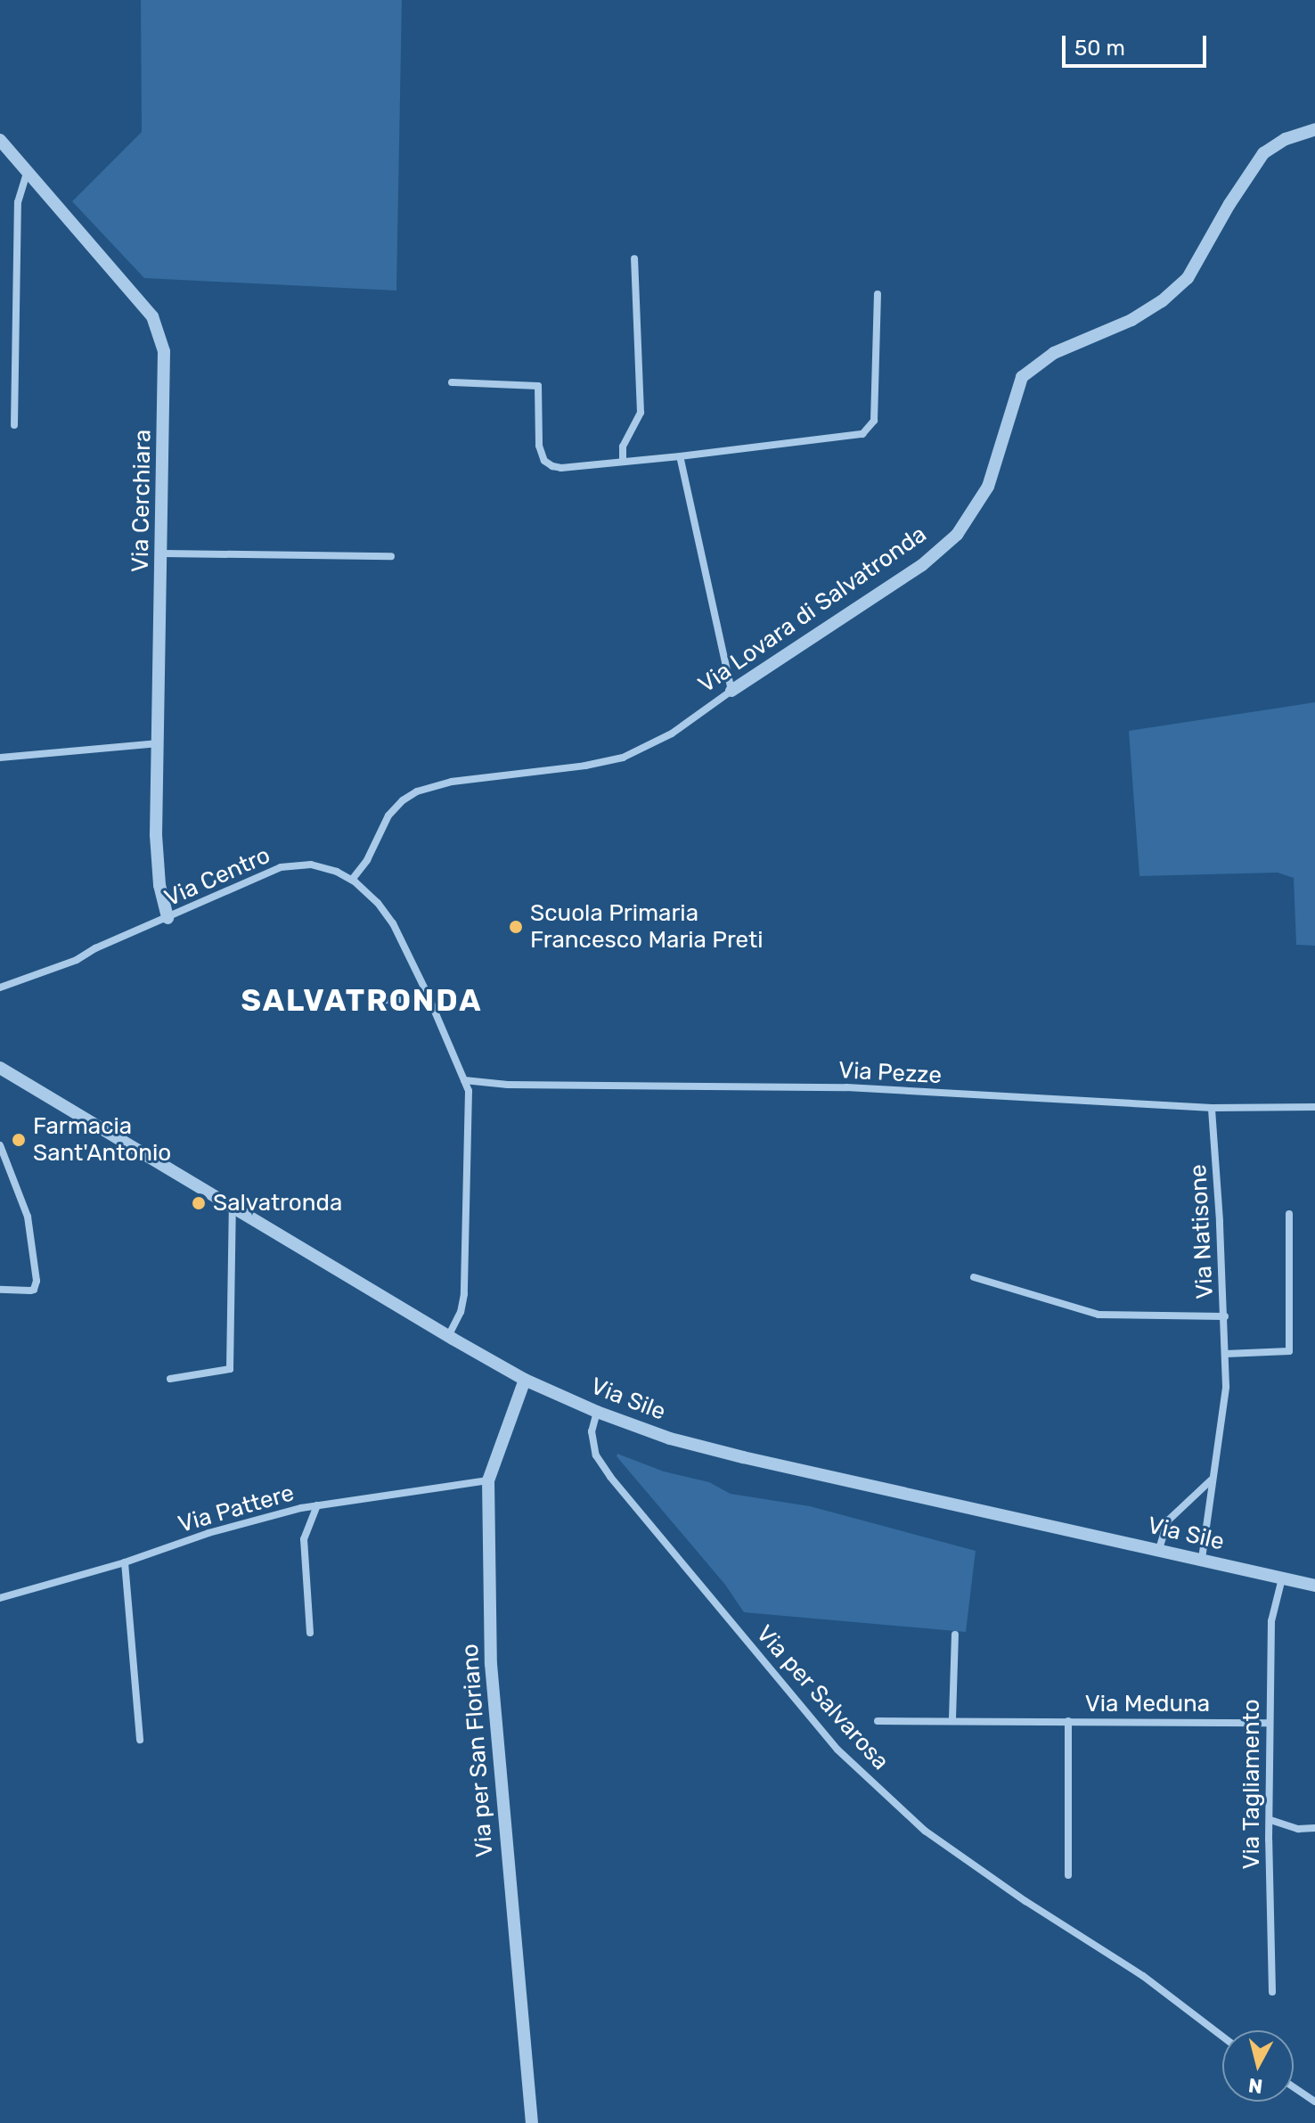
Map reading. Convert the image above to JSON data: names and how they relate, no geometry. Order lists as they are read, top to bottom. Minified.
{"streets":{"street":["Via Cerchiara","Via Lovara di Salvatronda","Via Centro","Via Pezze","Via Natisone","Via Sile","Via Pattere","Via per Salvarosa","Via Meduna","Via per San Floriano","Via Tagliamento"]},"crossings":[["Via Cerchiara","Via Centro"],["Via Lovara di Salvatronda","Via Centro"],["Via Centro","Via Pezze"],["Via Centro","Via Sile"],["Via Pezze","Via Natisone"],["Via Natisone","Via Sile"],["Via Sile","Via per Salvarosa"],["Via Sile","Via per San Floriano"],["Via Sile","Via Tagliamento"],["Via Pattere","Via per San Floriano"],["Via Meduna","Via Tagliamento"]],"districts":["SALVATRONDA"],"places":["Scuola Primaria Francesco Maria Preti","Farmacia Sant'Antonio","Salvatronda"],"scale_bar":"50 m","north":"bottom"}
